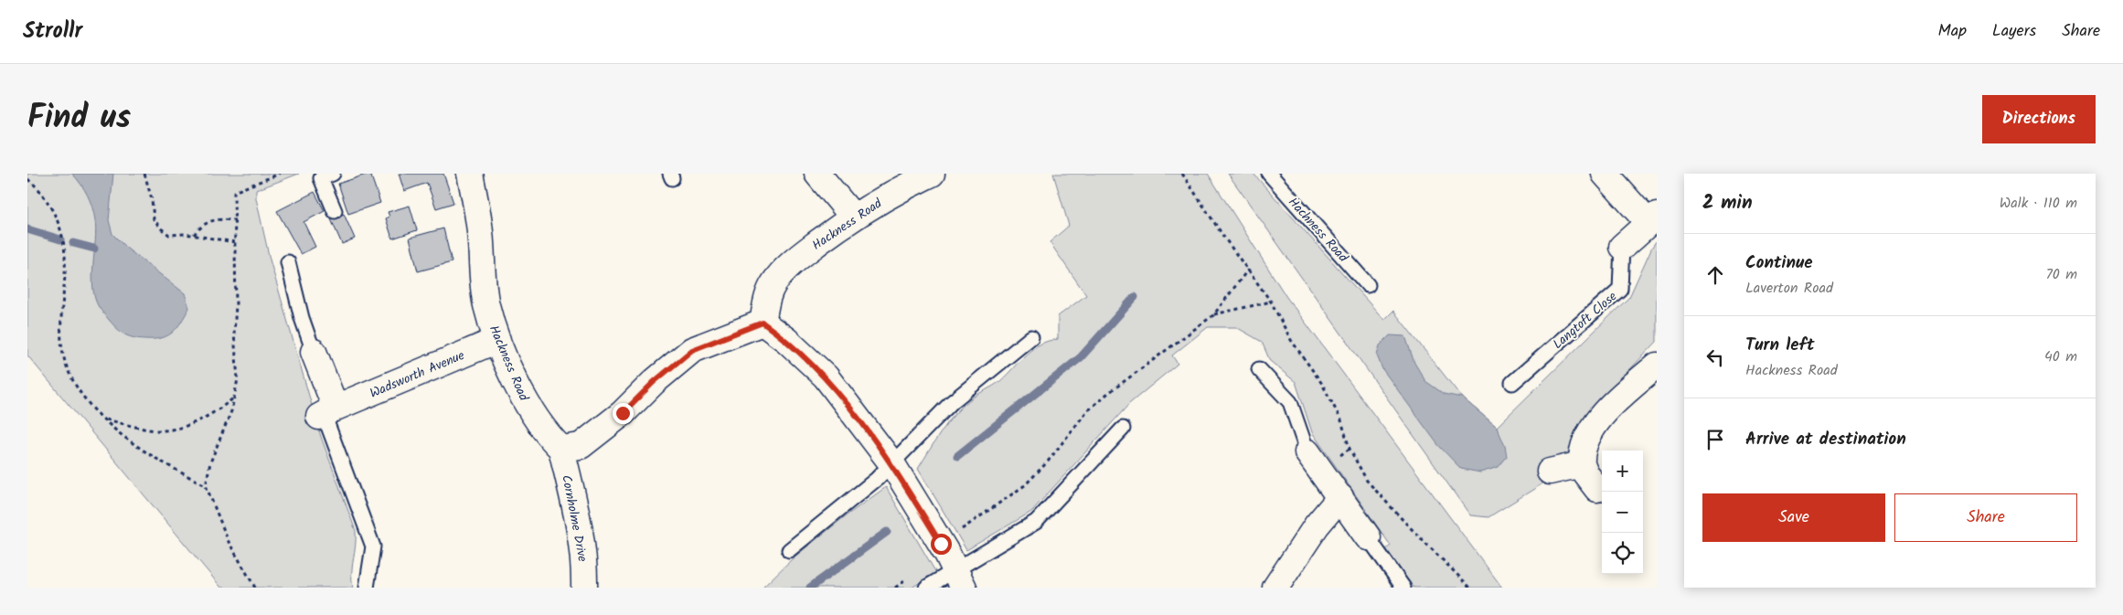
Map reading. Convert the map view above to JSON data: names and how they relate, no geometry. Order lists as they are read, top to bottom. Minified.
{"streets":{"street":["Hackness Road","Langtoft Close","Wadsworth Avenue","Cornholme Drive"],"lane":["Hachness Road"]},"crossings":[["Hackness Road","Wadsworth Avenue"],["Hackness Road","Cornholme Drive"]],"page":{"header":"Strollr","nav":["Map","Layers","Share"],"title":"Find us","buttons":["Directions",["Save","Share"]],"heading":["2 min","Walk · 110 m"],"list":[["Continue","Laverton Road","70 m"],["Turn left","Hackness Road","40 m"],"Arrive at destination"],"map_buttons":["+","−"]}}
